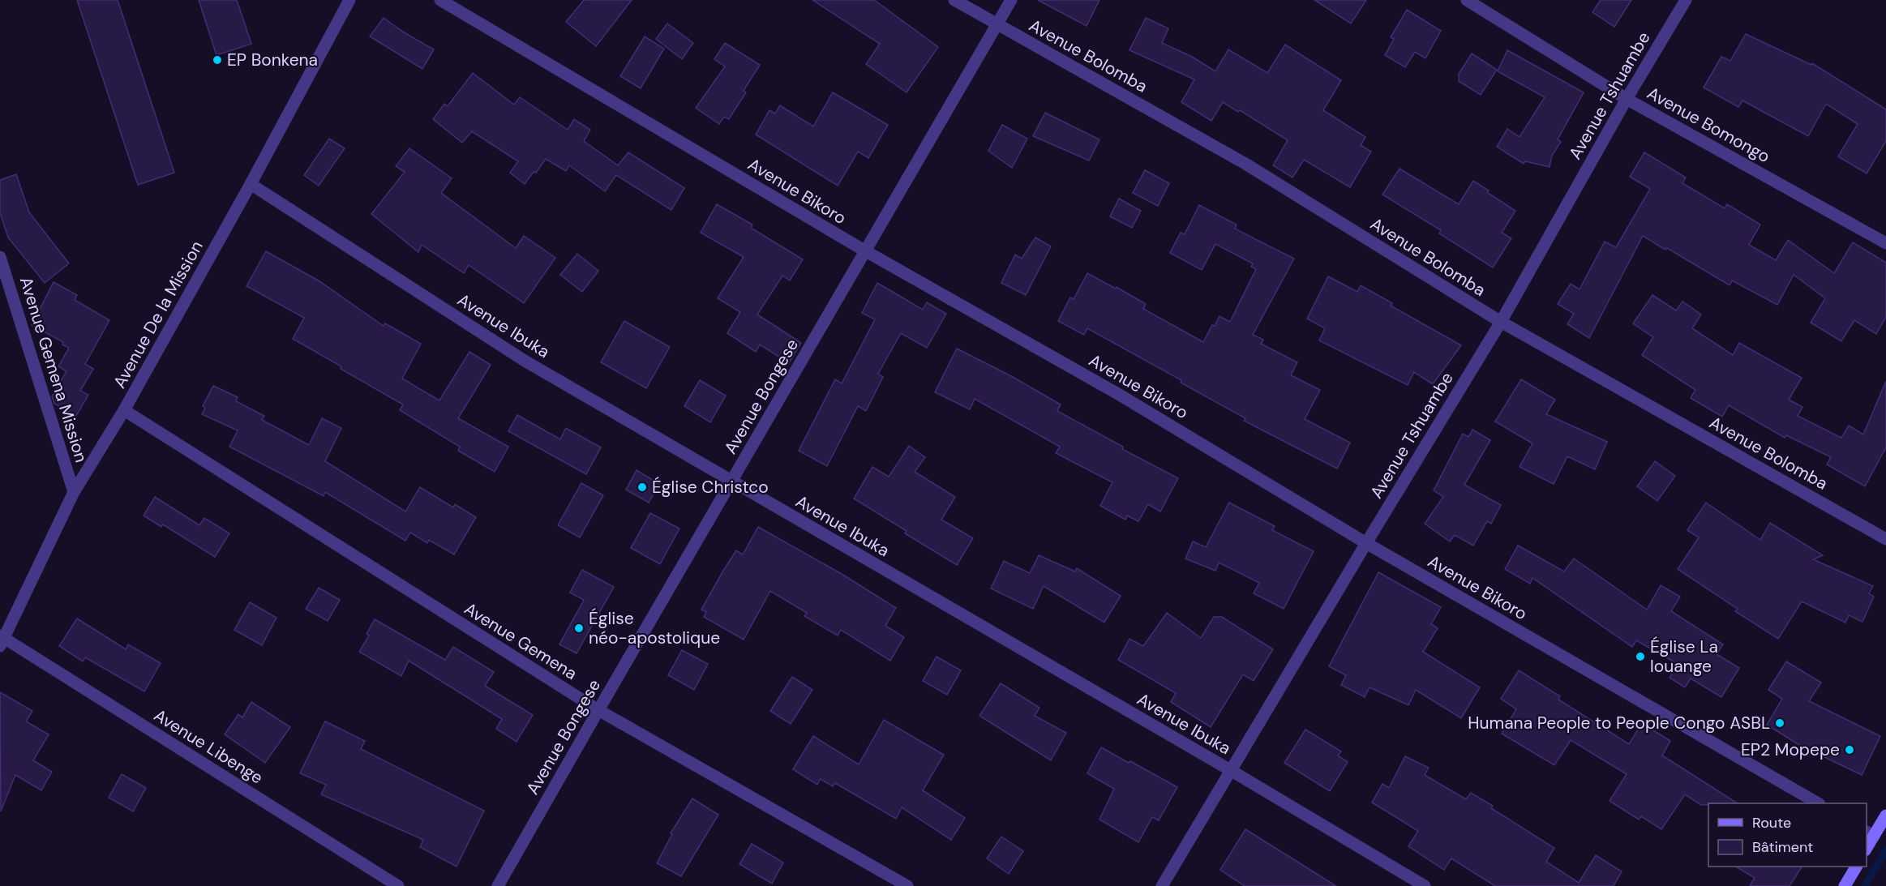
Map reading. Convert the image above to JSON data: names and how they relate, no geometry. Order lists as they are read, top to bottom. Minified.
{"streets":{"street":["Avenue Bolomba","Avenue Tshuambe","Avenue Bomongo","Avenue Bikoro","Avenue De la Mission","Avenue Ibuka","Avenue Gemena Mission","Avenue Bongese","Avenue Gemena","Avenue Libenge"]},"crossings":[["Avenue Bolomba","Avenue Tshuambe"],["Avenue Bolomba","Avenue Bongese"],["Avenue Tshuambe","Avenue Bomongo"],["Avenue Tshuambe","Avenue Bikoro"],["Avenue Tshuambe","Avenue Ibuka"],["Avenue Bikoro","Avenue Bongese"],["Avenue De la Mission","Avenue Ibuka"],["Avenue De la Mission","Avenue Gemena Mission"],["Avenue De la Mission","Avenue Gemena"],["Avenue De la Mission","Avenue Libenge"],["Avenue Ibuka","Avenue Bongese"],["Avenue Bongese","Avenue Gemena"]],"places":["EP Bonkena","Église Christco","Église néo-apostolique","Église La louange","Humana People to People Congo ASBL","EP2 Mopepe"],"legend":["Route","Bâtiment"]}
